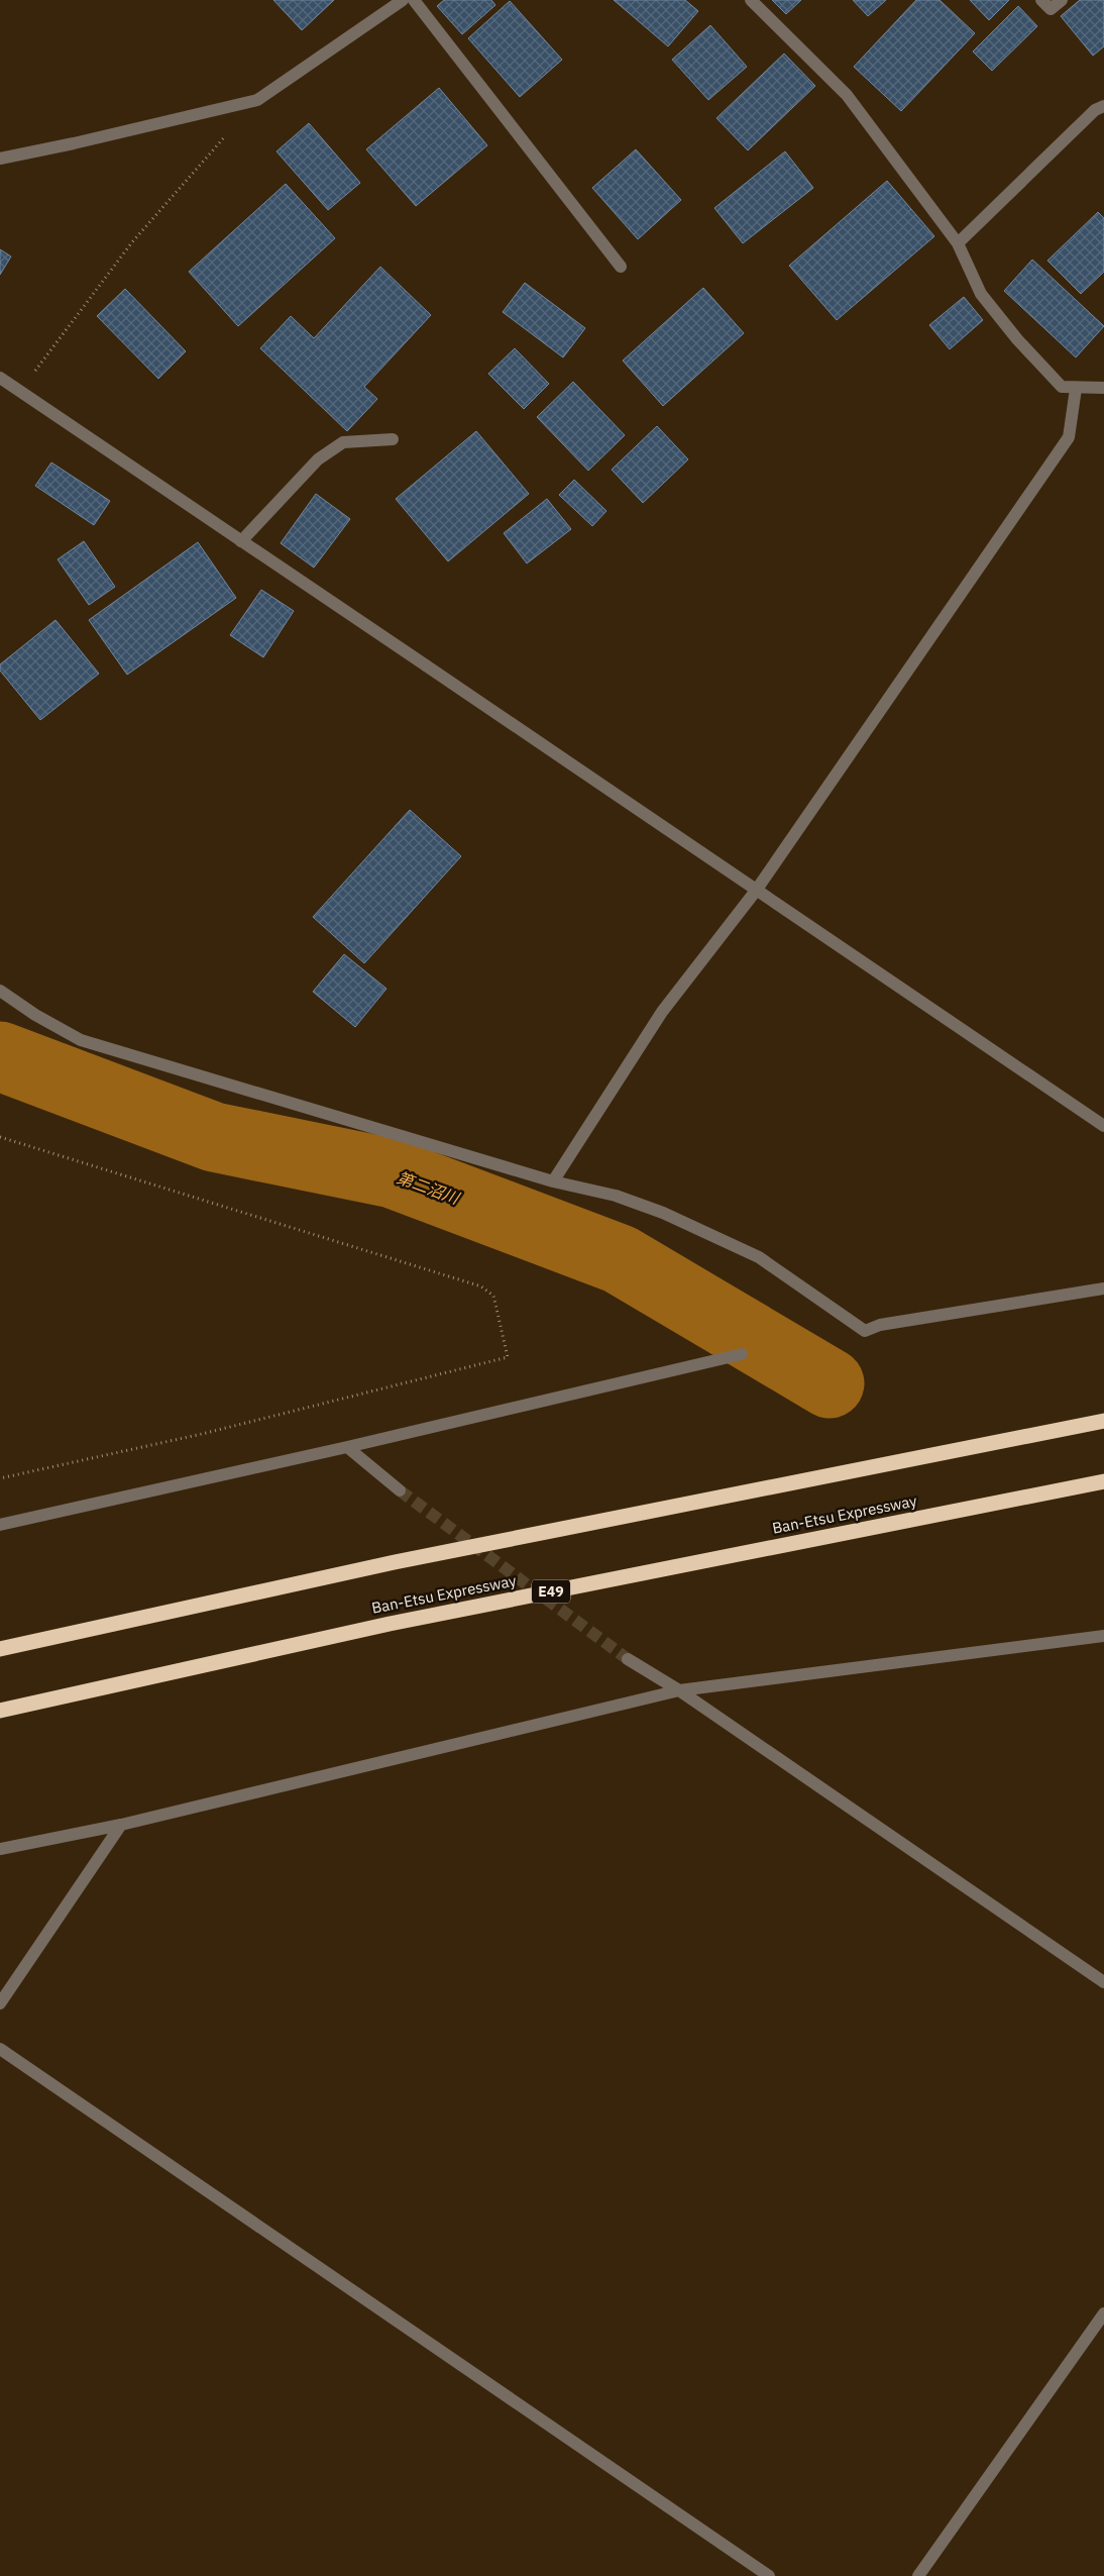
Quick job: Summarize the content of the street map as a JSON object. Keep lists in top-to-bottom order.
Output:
{
  "streets": {
    "highway": ["Ban-Etsu Expressway", "E49"]
  },
  "water": ["第二沼川"]
}
